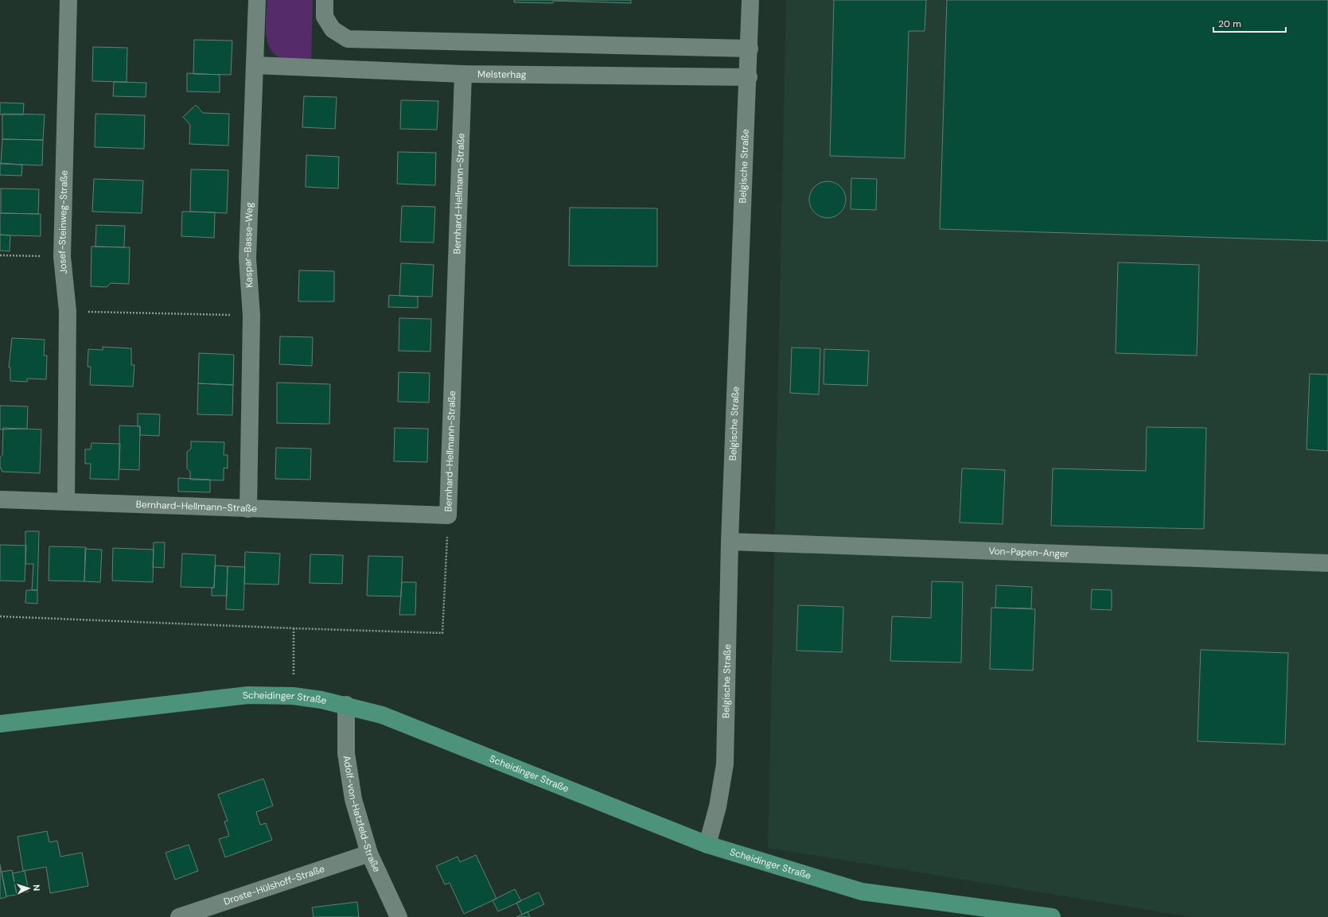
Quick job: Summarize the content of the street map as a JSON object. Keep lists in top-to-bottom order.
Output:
{
  "streets": {
    "main road": ["Scheidinger Straße"],
    "street": [
      "Melsterhag",
      "Belgische Straße",
      "Bernhard-Hellmann-Straße",
      "Josef-Steinweg-Straße",
      "Kaspar-Basse-Weg",
      "Von-Papen-Anger",
      "Adolf-von-Hatzfeld-Straße",
      "Droste-Hülshoff-Straße"
    ]
  },
  "crossings": [
    ["Melsterhag", "Belgische Straße"],
    ["Melsterhag", "Bernhard-Hellmann-Straße"],
    ["Melsterhag", "Kaspar-Basse-Weg"],
    ["Belgische Straße", "Von-Papen-Anger"],
    ["Belgische Straße", "Scheidinger Straße"],
    ["Bernhard-Hellmann-Straße", "Josef-Steinweg-Straße"],
    ["Bernhard-Hellmann-Straße", "Kaspar-Basse-Weg"],
    ["Scheidinger Straße", "Adolf-von-Hatzfeld-Straße"],
    ["Adolf-von-Hatzfeld-Straße", "Droste-Hülshoff-Straße"]
  ],
  "scale_bar": "20 m",
  "north": "right"
}
